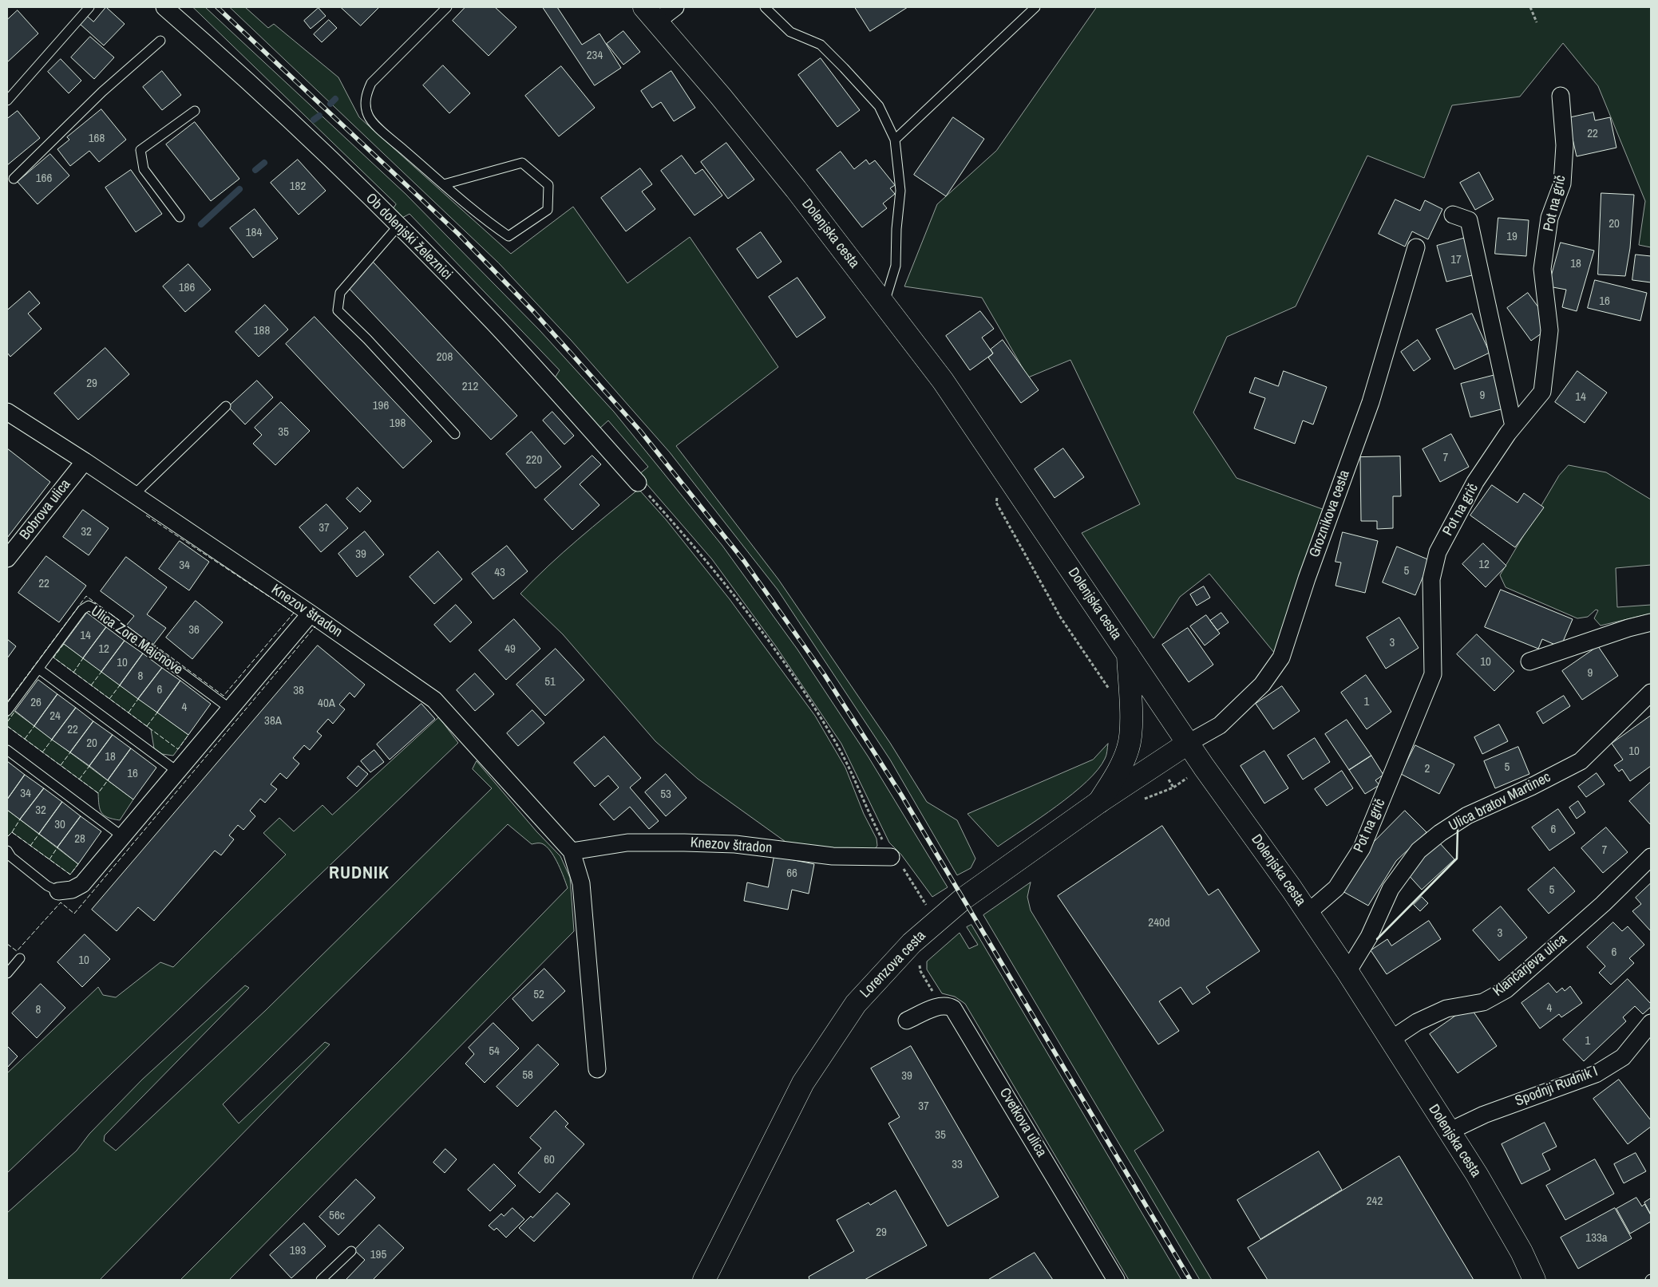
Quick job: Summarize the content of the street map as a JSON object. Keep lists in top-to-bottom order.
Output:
{
  "streets": {
    "main road": ["Dolenjska cesta", "Lorenzova cesta"],
    "street": [
      "Pot na grič",
      "Ob dolenjski železnici",
      "Bobrova ulica",
      "Groznikova cesta",
      "Knezov štradon",
      "Ulica bratov Martinec",
      "Klančarjeva ulica",
      "Spodnji Rudnik I",
      "Cvetkova ulica"
    ],
    "lane": ["Ulica Zore Majcnove"]
  },
  "crossings": [
    ["Pot na grič", "Dolenjska cesta"],
    ["Dolenjska cesta", "Groznikova cesta"],
    ["Dolenjska cesta", "Ulica bratov Martinec"],
    ["Dolenjska cesta", "Lorenzova cesta"],
    ["Dolenjska cesta", "Klančarjeva ulica"],
    ["Dolenjska cesta", "Spodnji Rudnik I"],
    ["Bobrova ulica", "Knezov štradon"],
    ["Groznikova cesta", "Lorenzova cesta"]
  ],
  "districts": ["RUDNIK"],
  "house_numbers": [
    "234",
    "22",
    "168",
    "166",
    "182",
    "20",
    "184",
    "19",
    "17",
    "18",
    "186",
    "16",
    "188",
    "208",
    "29",
    "212",
    "9",
    "14",
    "196",
    "198",
    "35",
    "7",
    "220",
    "37",
    "32",
    "39",
    "12",
    "34",
    "5",
    "43",
    "22",
    "36",
    "14",
    "3",
    "12",
    "49",
    "10",
    "10",
    "9",
    "8",
    "51",
    "6",
    "38",
    "1",
    "26",
    "40A",
    "4",
    "24",
    "38A",
    "22",
    "20",
    "10",
    "18",
    "5",
    "2",
    "16",
    "34",
    "53",
    "32",
    "30",
    "6",
    "28",
    "7",
    "66",
    "5",
    "240d",
    "3",
    "6",
    "10",
    "52",
    "4",
    "8",
    "1",
    "54",
    "58",
    "39",
    "37",
    "35",
    "60",
    "33",
    "242",
    "56c",
    "29",
    "133a",
    "193",
    "195"
  ]
}
